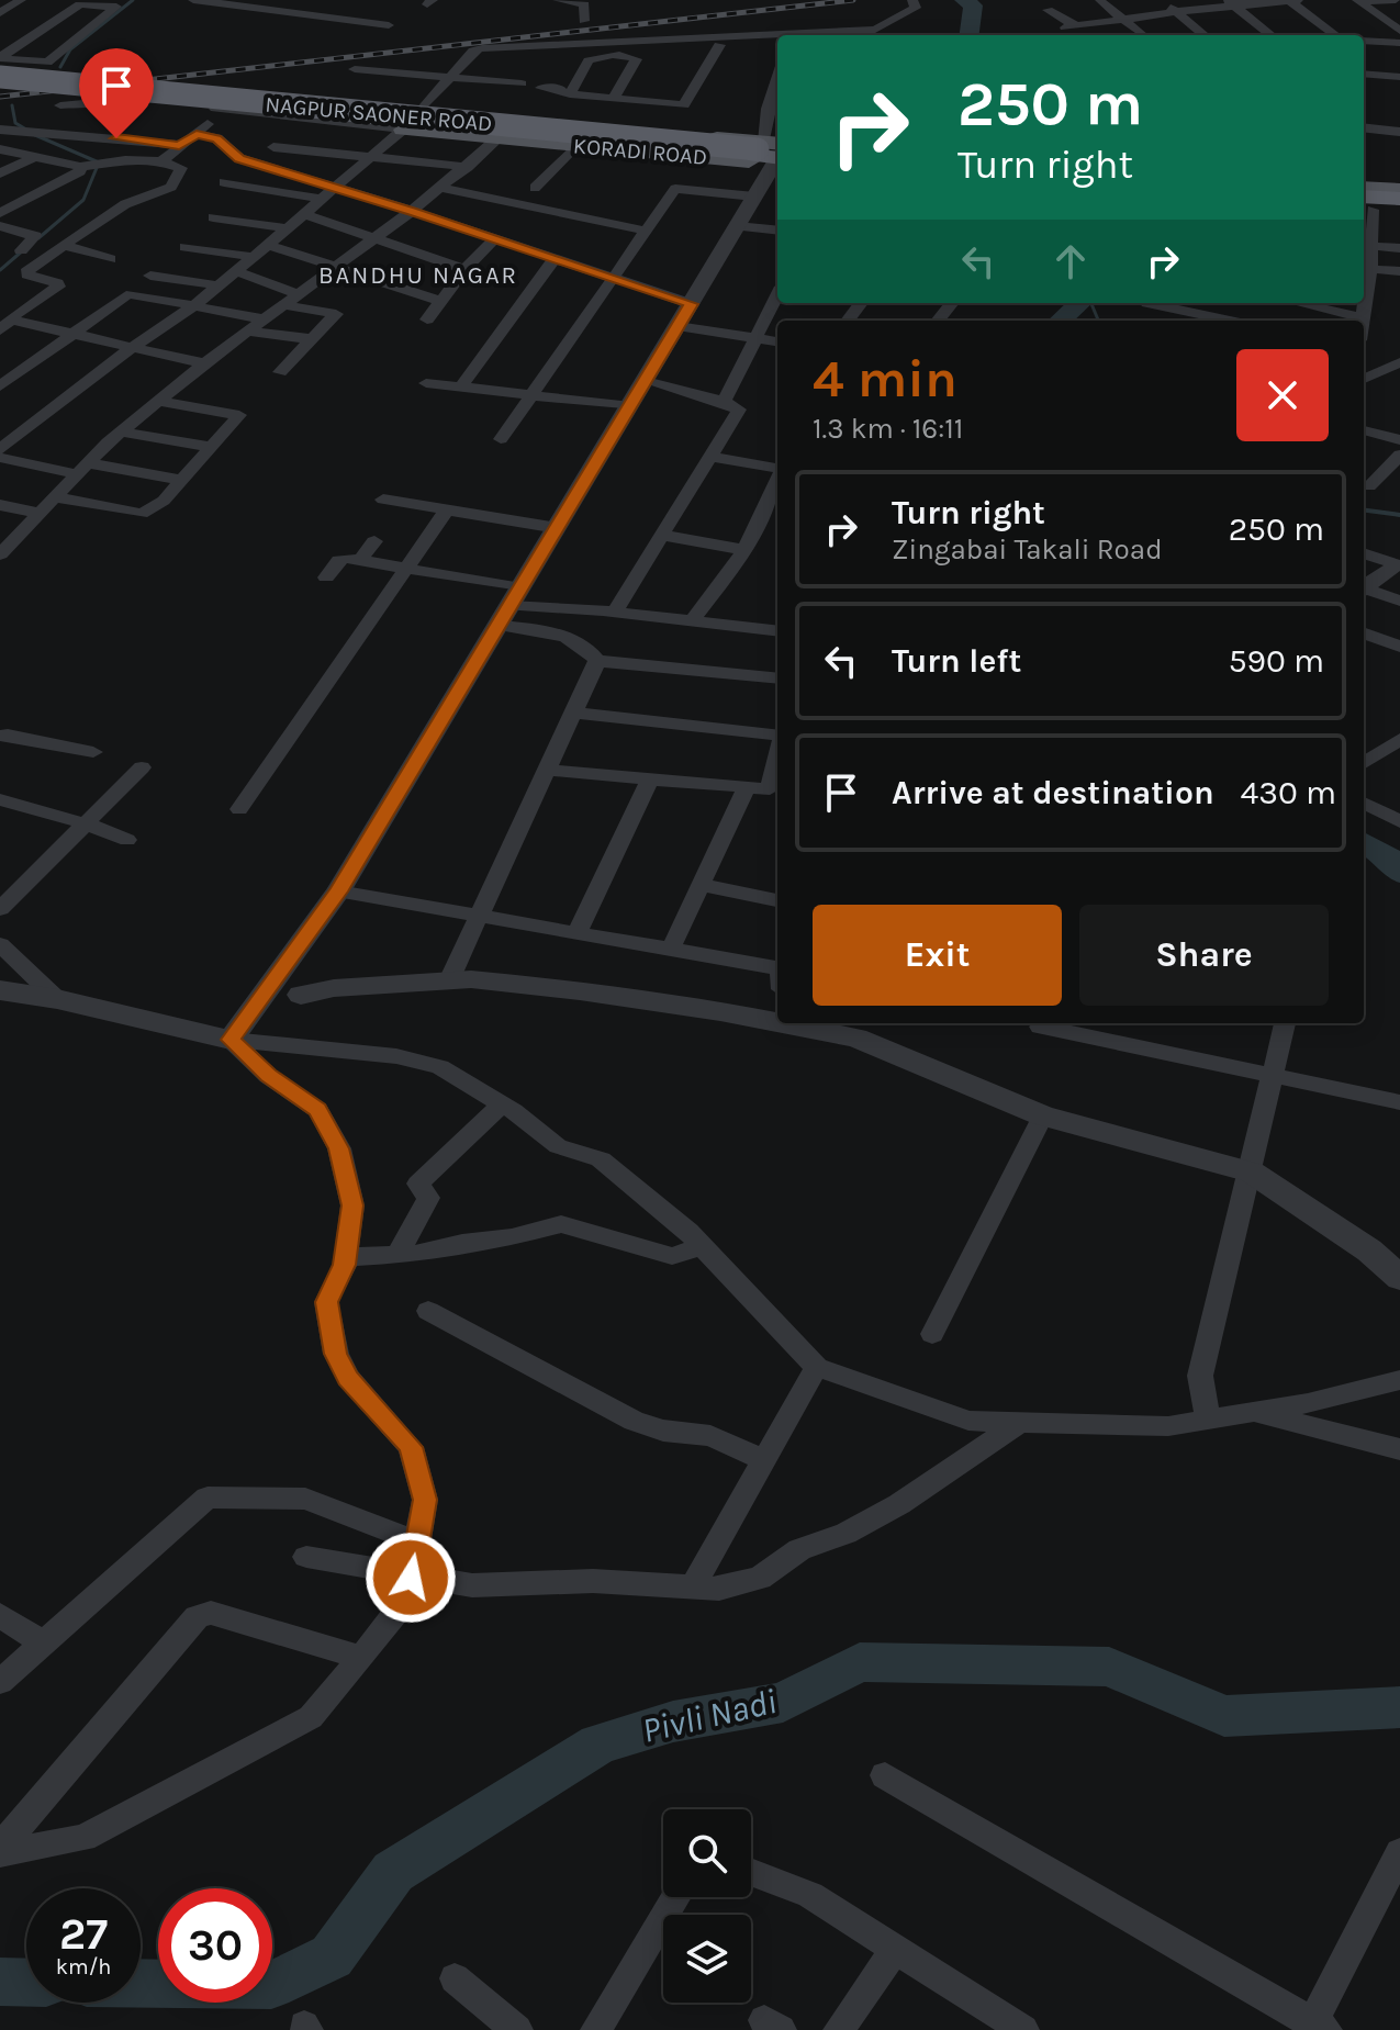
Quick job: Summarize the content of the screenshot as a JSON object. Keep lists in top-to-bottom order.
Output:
{
  "streets": {
    "highway": ["NAGPUR SAONER ROAD"],
    "main road": ["KORADI ROAD"]
  },
  "crossings": [
    ["NAGPUR SAONER ROAD", "KORADI ROAD"]
  ],
  "districts": ["BANDHU NAGAR"],
  "water": ["Pivli Nadi"],
  "page": {
    "turn": ["250 m", "Turn right"],
    "heading": ["4 min", "1.3 km · 16:11"],
    "list": [
      {
        "name": "Turn right",
        "note": "Zingabai Takali Road",
        "value": "250 m"
      },
      {
        "name": "Turn left",
        "value": "590 m"
      },
      {
        "name": "Arrive at destination",
        "value": "430 m"
      }
    ],
    "buttons": ["Exit", "Share"],
    "speed": "27 km/h",
    "limit": "30"
  }
}
